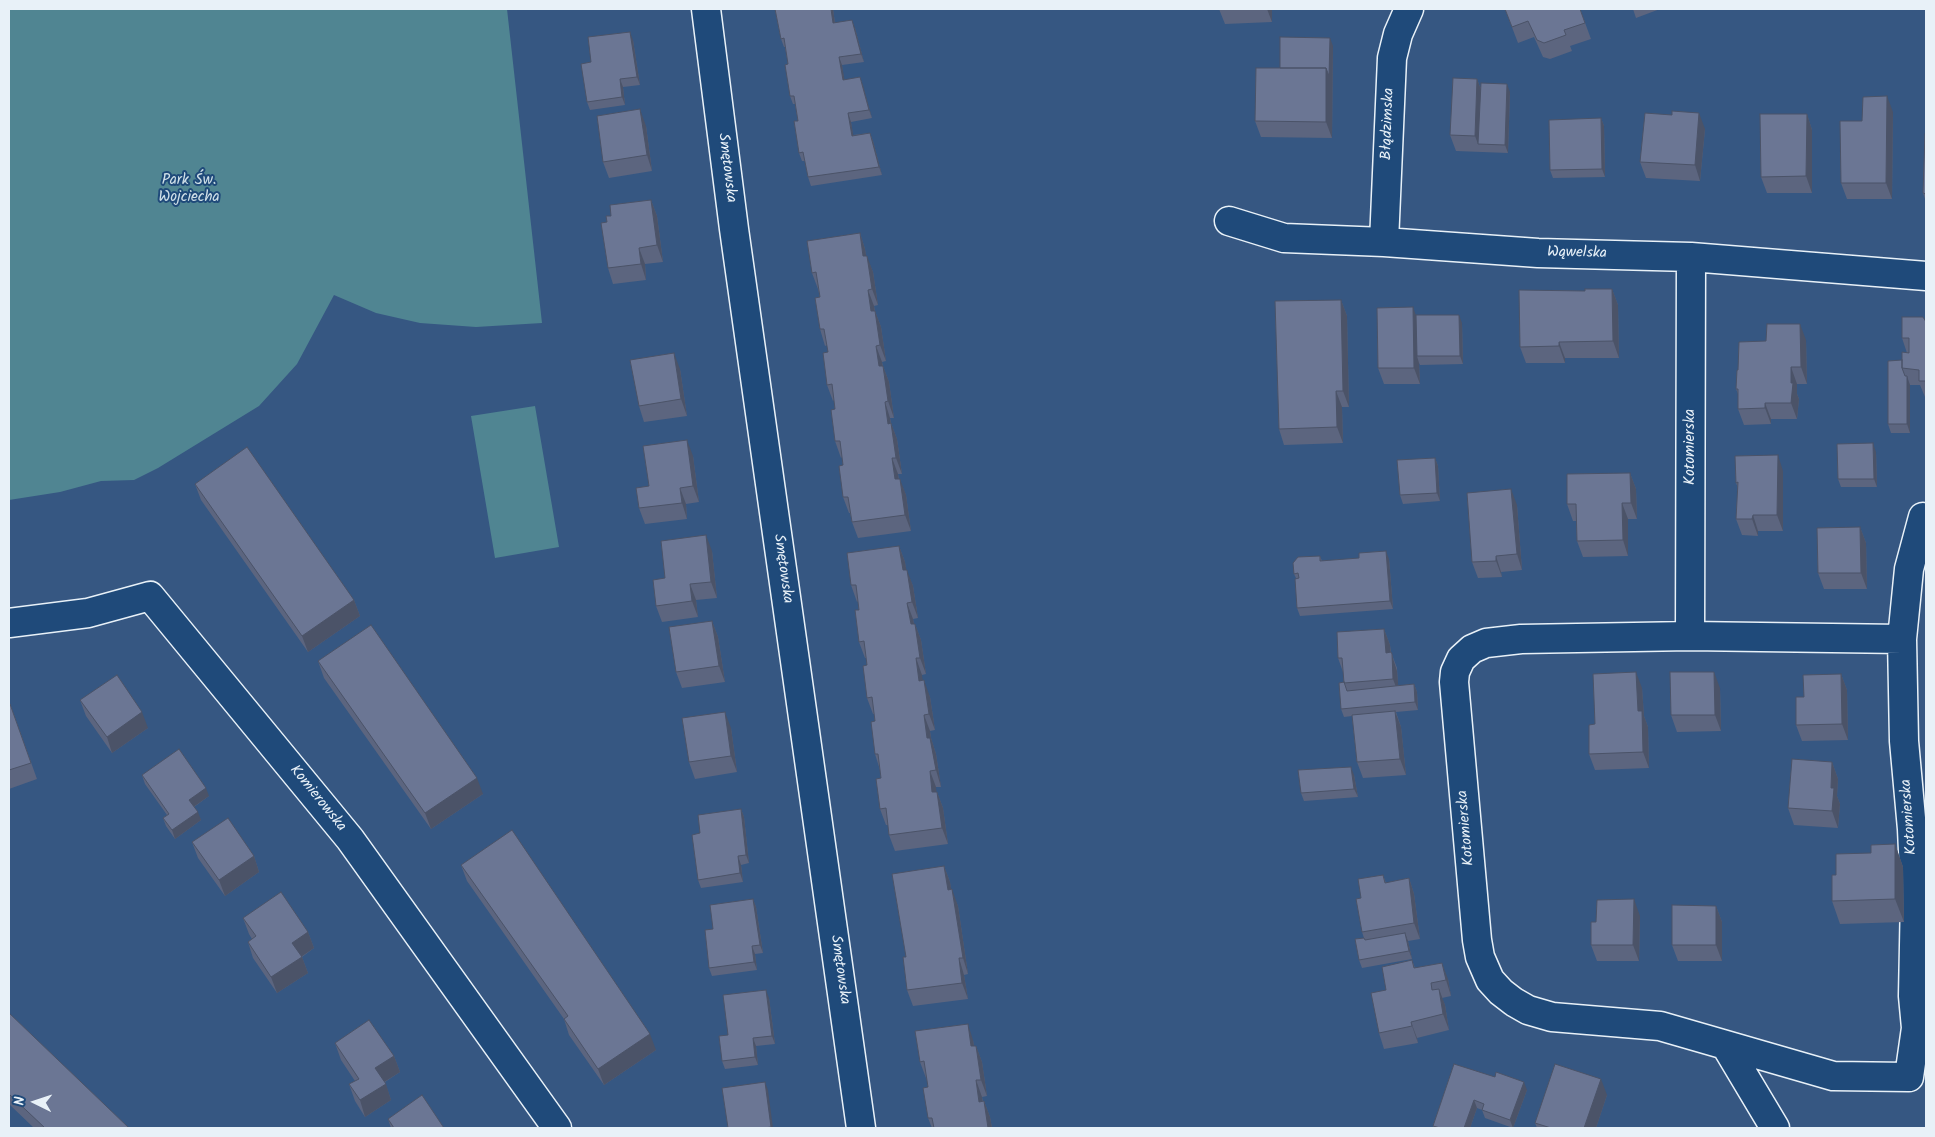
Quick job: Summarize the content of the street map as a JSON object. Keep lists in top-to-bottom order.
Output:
{
  "streets": {
    "street": [
      "Błądzimska",
      "Smętowska",
      "Wąwelska",
      "Kotomierska",
      "Komierowska"
    ]
  },
  "crossings": [
    ["Błądzimska", "Wąwelska"],
    ["Wąwelska", "Kotomierska"]
  ],
  "parks": ["Park Św. Wojciecha"],
  "north": "left"
}
